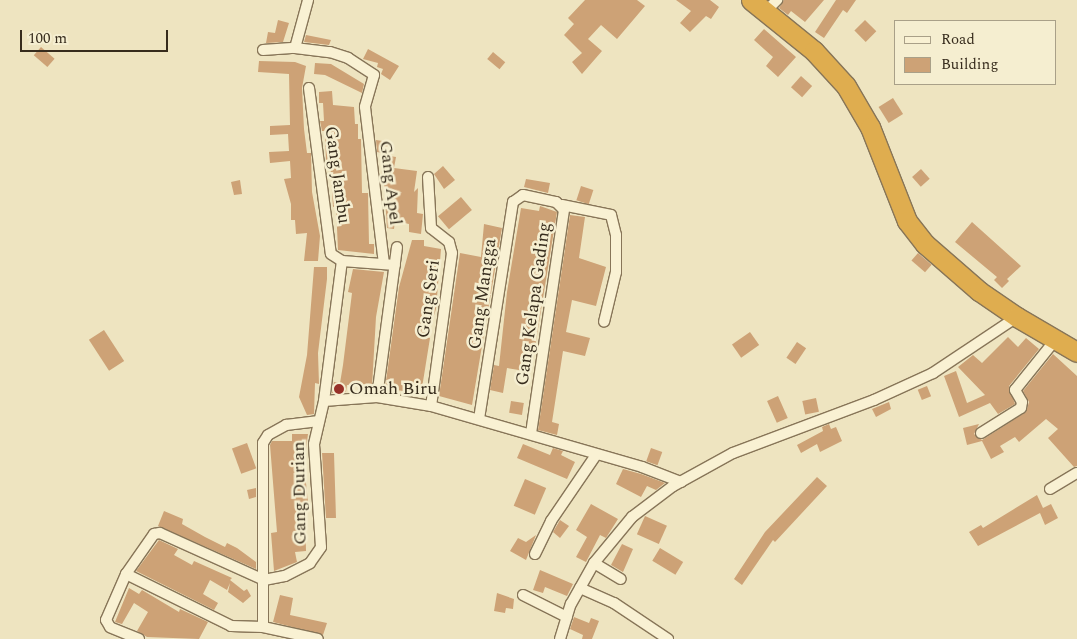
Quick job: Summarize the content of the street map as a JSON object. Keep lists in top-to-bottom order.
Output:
{
  "streets": {
    "street": [
      "Gang Jambu",
      "Gang Apel",
      "Gang Mangga",
      "Gang Seri",
      "Gang Kelapa Gading",
      "Gang Durian"
    ]
  },
  "crossings": [
    ["Gang Jambu", "Gang Durian"],
    ["Gang Mangga", "Gang Kelapa Gading"]
  ],
  "places": ["Omah Biru"],
  "legend": ["Road", "Building"],
  "scale_bar": "100 m"
}
